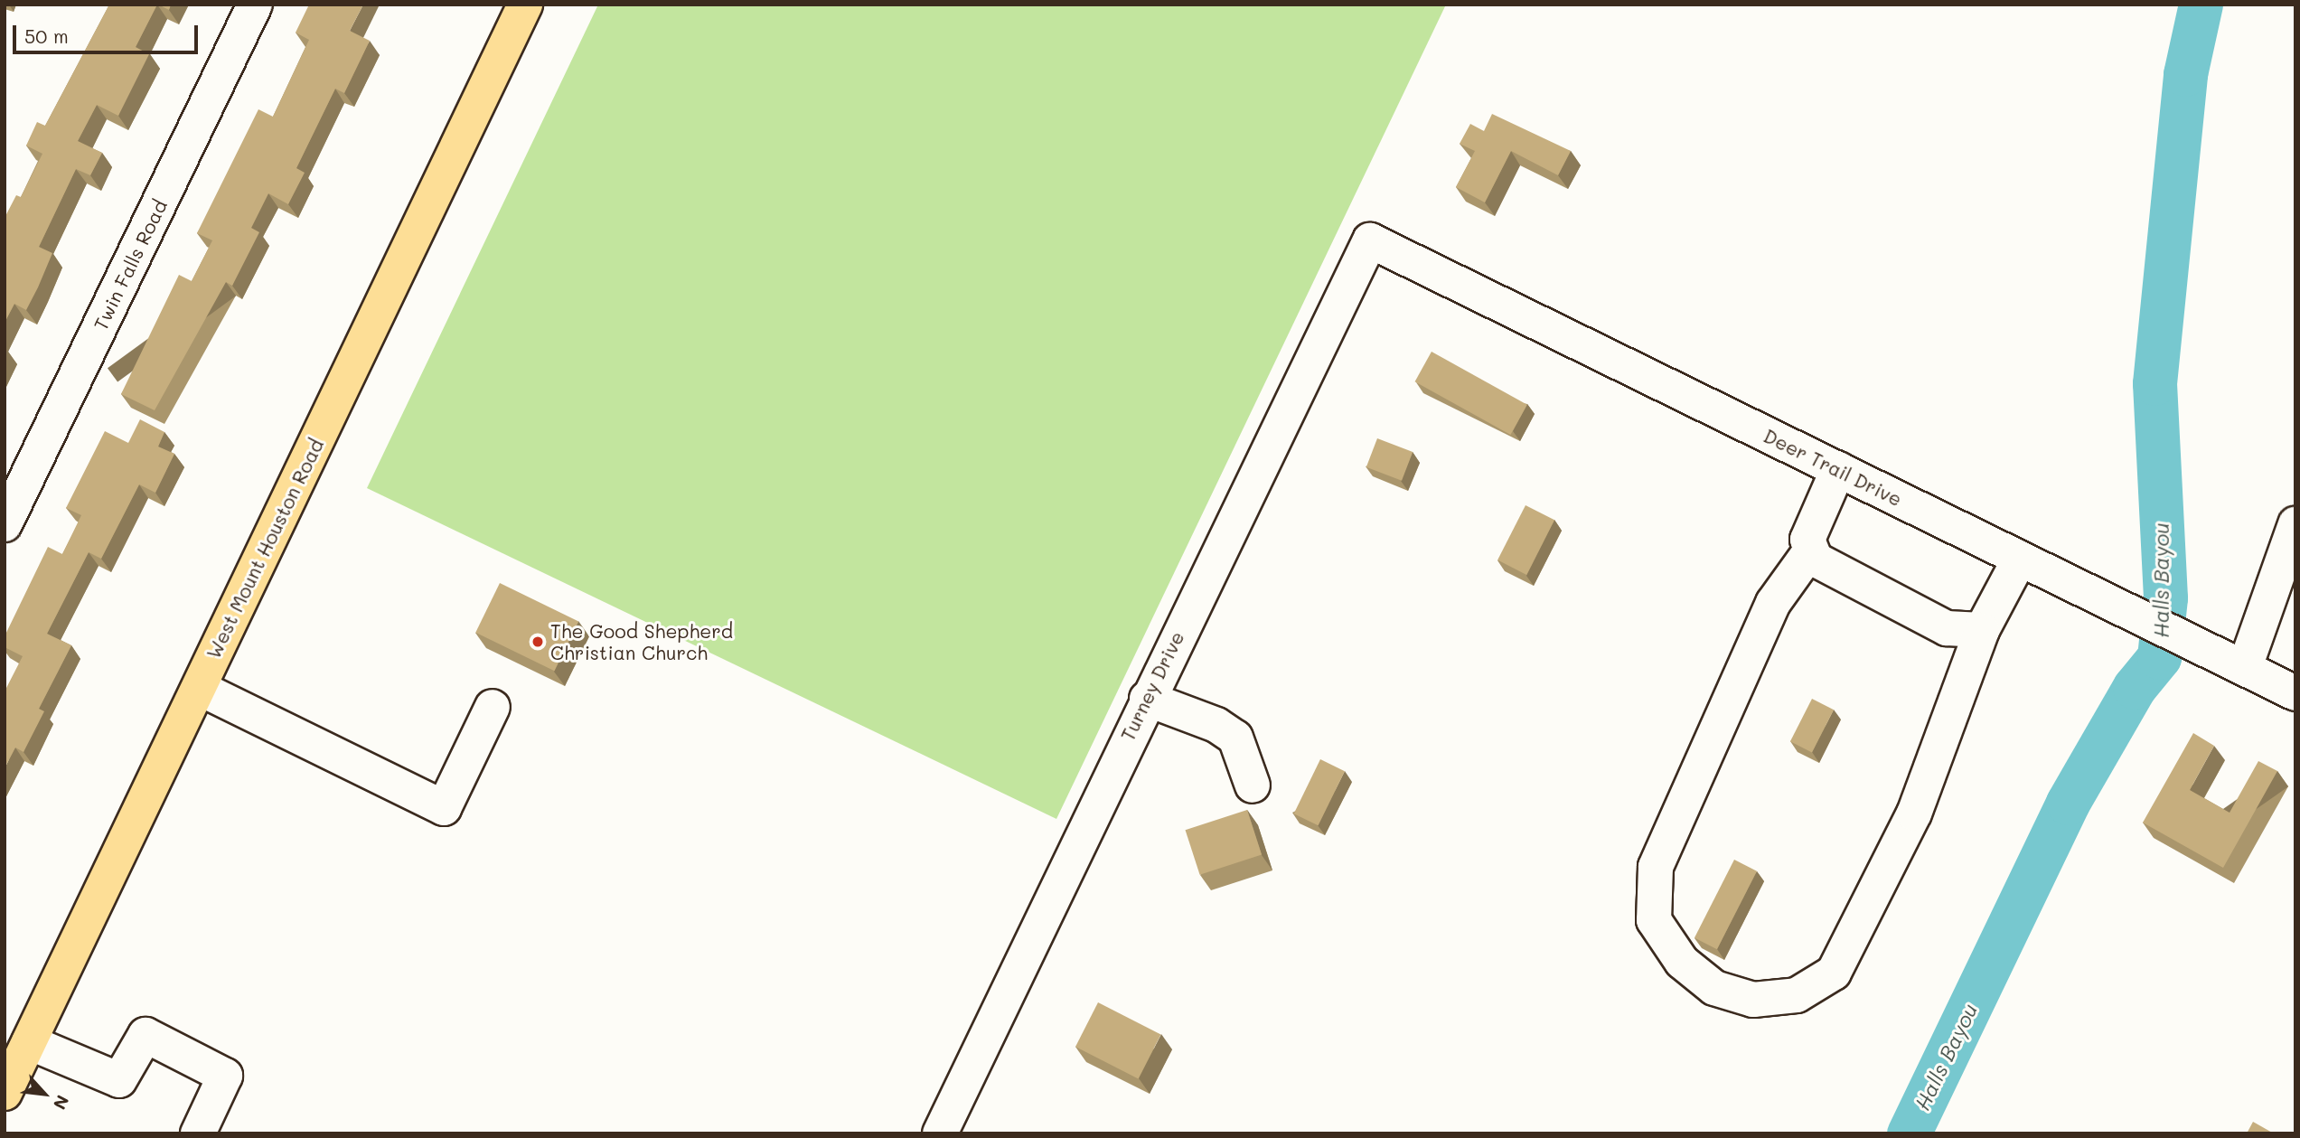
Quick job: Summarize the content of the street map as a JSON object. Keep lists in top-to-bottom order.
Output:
{
  "streets": {
    "main road": ["West Mount Houston Road"],
    "street": ["Twin Falls Road", "Deer Trail Drive", "Turney Drive"]
  },
  "crossings": [
    ["Deer Trail Drive", "Turney Drive"]
  ],
  "water": ["Halls Bayou"],
  "places": ["The Good Shepherd Christian Church"],
  "scale_bar": "50 m",
  "north": "bottom right"
}
